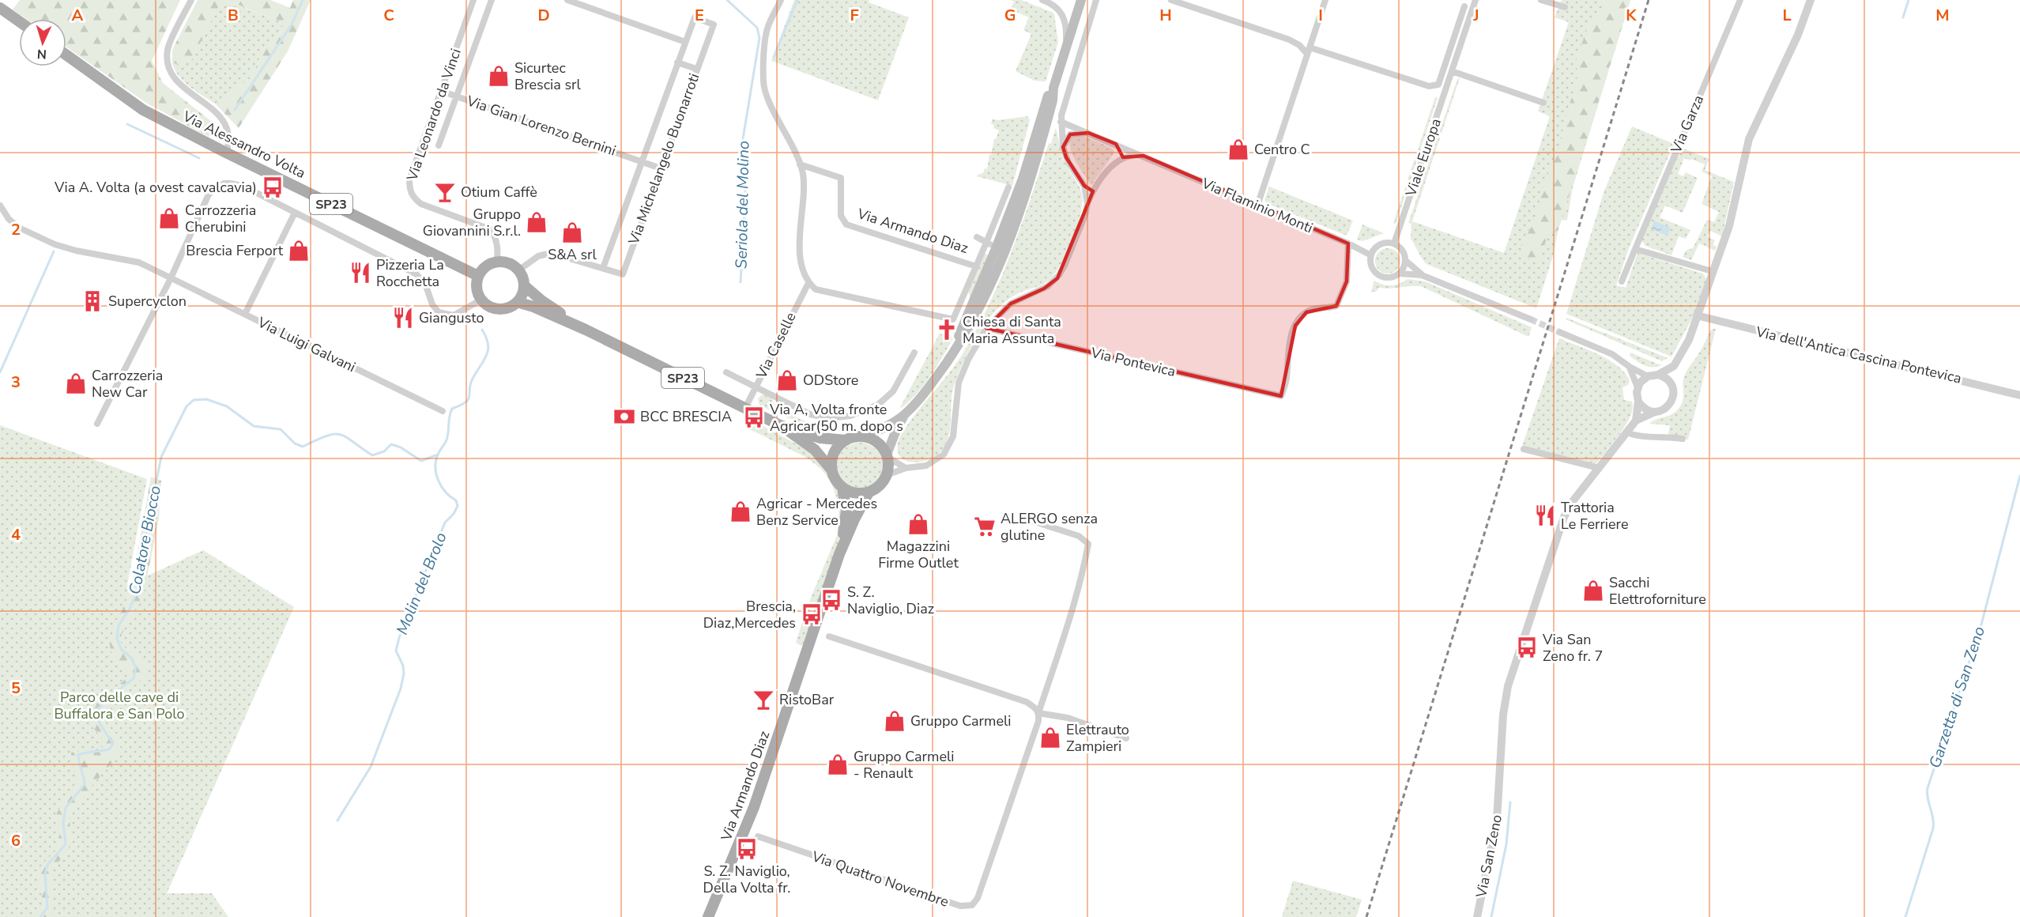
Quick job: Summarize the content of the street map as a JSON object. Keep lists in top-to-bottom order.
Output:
{
  "streets": {
    "main road": ["Via Alessandro Volta", "SP23", "Via Armando Diaz"],
    "street": [
      "Via Leonardo da Vinci",
      "Via Garza",
      "Via Gian Lorenzo Bernini",
      "Viale Europa",
      "Via Michelangelo Buonarroti",
      "Via Flaminio Monti",
      "Via Luigi Galvani",
      "Via Caselle",
      "Via dell'Antica Cascina Pontevica",
      "Via Pontevica",
      "Via San Zeno",
      "Via Quattro Novembre"
    ]
  },
  "crossings": [
    ["Via Leonardo da Vinci", "Via Gian Lorenzo Bernini"],
    ["Via Leonardo da Vinci", "Via Alessandro Volta"],
    ["Via Leonardo da Vinci", "Via Michelangelo Buonarroti"],
    ["Via Leonardo da Vinci", "SP23"],
    ["Via Gian Lorenzo Bernini", "Via Michelangelo Buonarroti"],
    ["Via Alessandro Volta", "Via Michelangelo Buonarroti"],
    ["Via Alessandro Volta", "SP23"],
    ["Viale Europa", "Via Flaminio Monti"],
    ["Via Michelangelo Buonarroti", "SP23"],
    ["SP23", "Via Armando Diaz"],
    ["SP23", "Via Caselle"],
    ["Via Flaminio Monti", "Via Pontevica"],
    ["Via Armando Diaz", "Via Caselle"]
  ],
  "water": [
    "Seriola del Molino",
    "Colatore Biocco",
    "Molin del Brolo",
    "Garzetta di San Zeno"
  ],
  "parks": ["Parco delle cave di Buffalora e San Polo"],
  "places": {
    "shop": [
      "Sicurtec Brescia srl",
      "Centro C",
      "Carrozzeria Cherubini",
      "Gruppo Giovannini S.r.l.",
      "S&A srl",
      "Brescia Ferport",
      "ODStore",
      "Carrozzeria New Car",
      "Agricar - Mercedes Benz Service",
      "Magazzini Firme Outlet",
      "Sacchi Elettroforniture",
      "Gruppo Carmeli",
      "Elettrauto Zampieri",
      "Gruppo Carmeli - Renault"
    ],
    "bus stop": [
      "Via A. Volta (a ovest cavalcavia)",
      "Via A, Volta fronte Agricar(50 m. dopo s",
      "S. Z. Naviglio, Diaz",
      "Brescia, Diaz,Mercedes",
      "Via San Zeno fr. 7",
      "S. Z. Naviglio, Della Volta fr."
    ],
    "bar": ["Otium Caffè", "RistoBar"],
    "restaurant": ["Pizzeria La Rocchetta", "Giangusto", "Trattoria Le Ferriere"],
    "building": ["Supercyclon"],
    "church": ["Chiesa di Santa Maria Assunta"],
    "bank": ["BCC BRESCIA"],
    "supermarket": ["ALERGO senza glutine"]
  },
  "north": "bottom",
  "grid": {
    "columns": [
      "A",
      "B",
      "C",
      "D",
      "E",
      "F",
      "G",
      "H",
      "I",
      "J",
      "K",
      "L",
      "M"
    ],
    "rows": [
      "2",
      "3",
      "4",
      "5",
      "6"
    ]
  }
}
